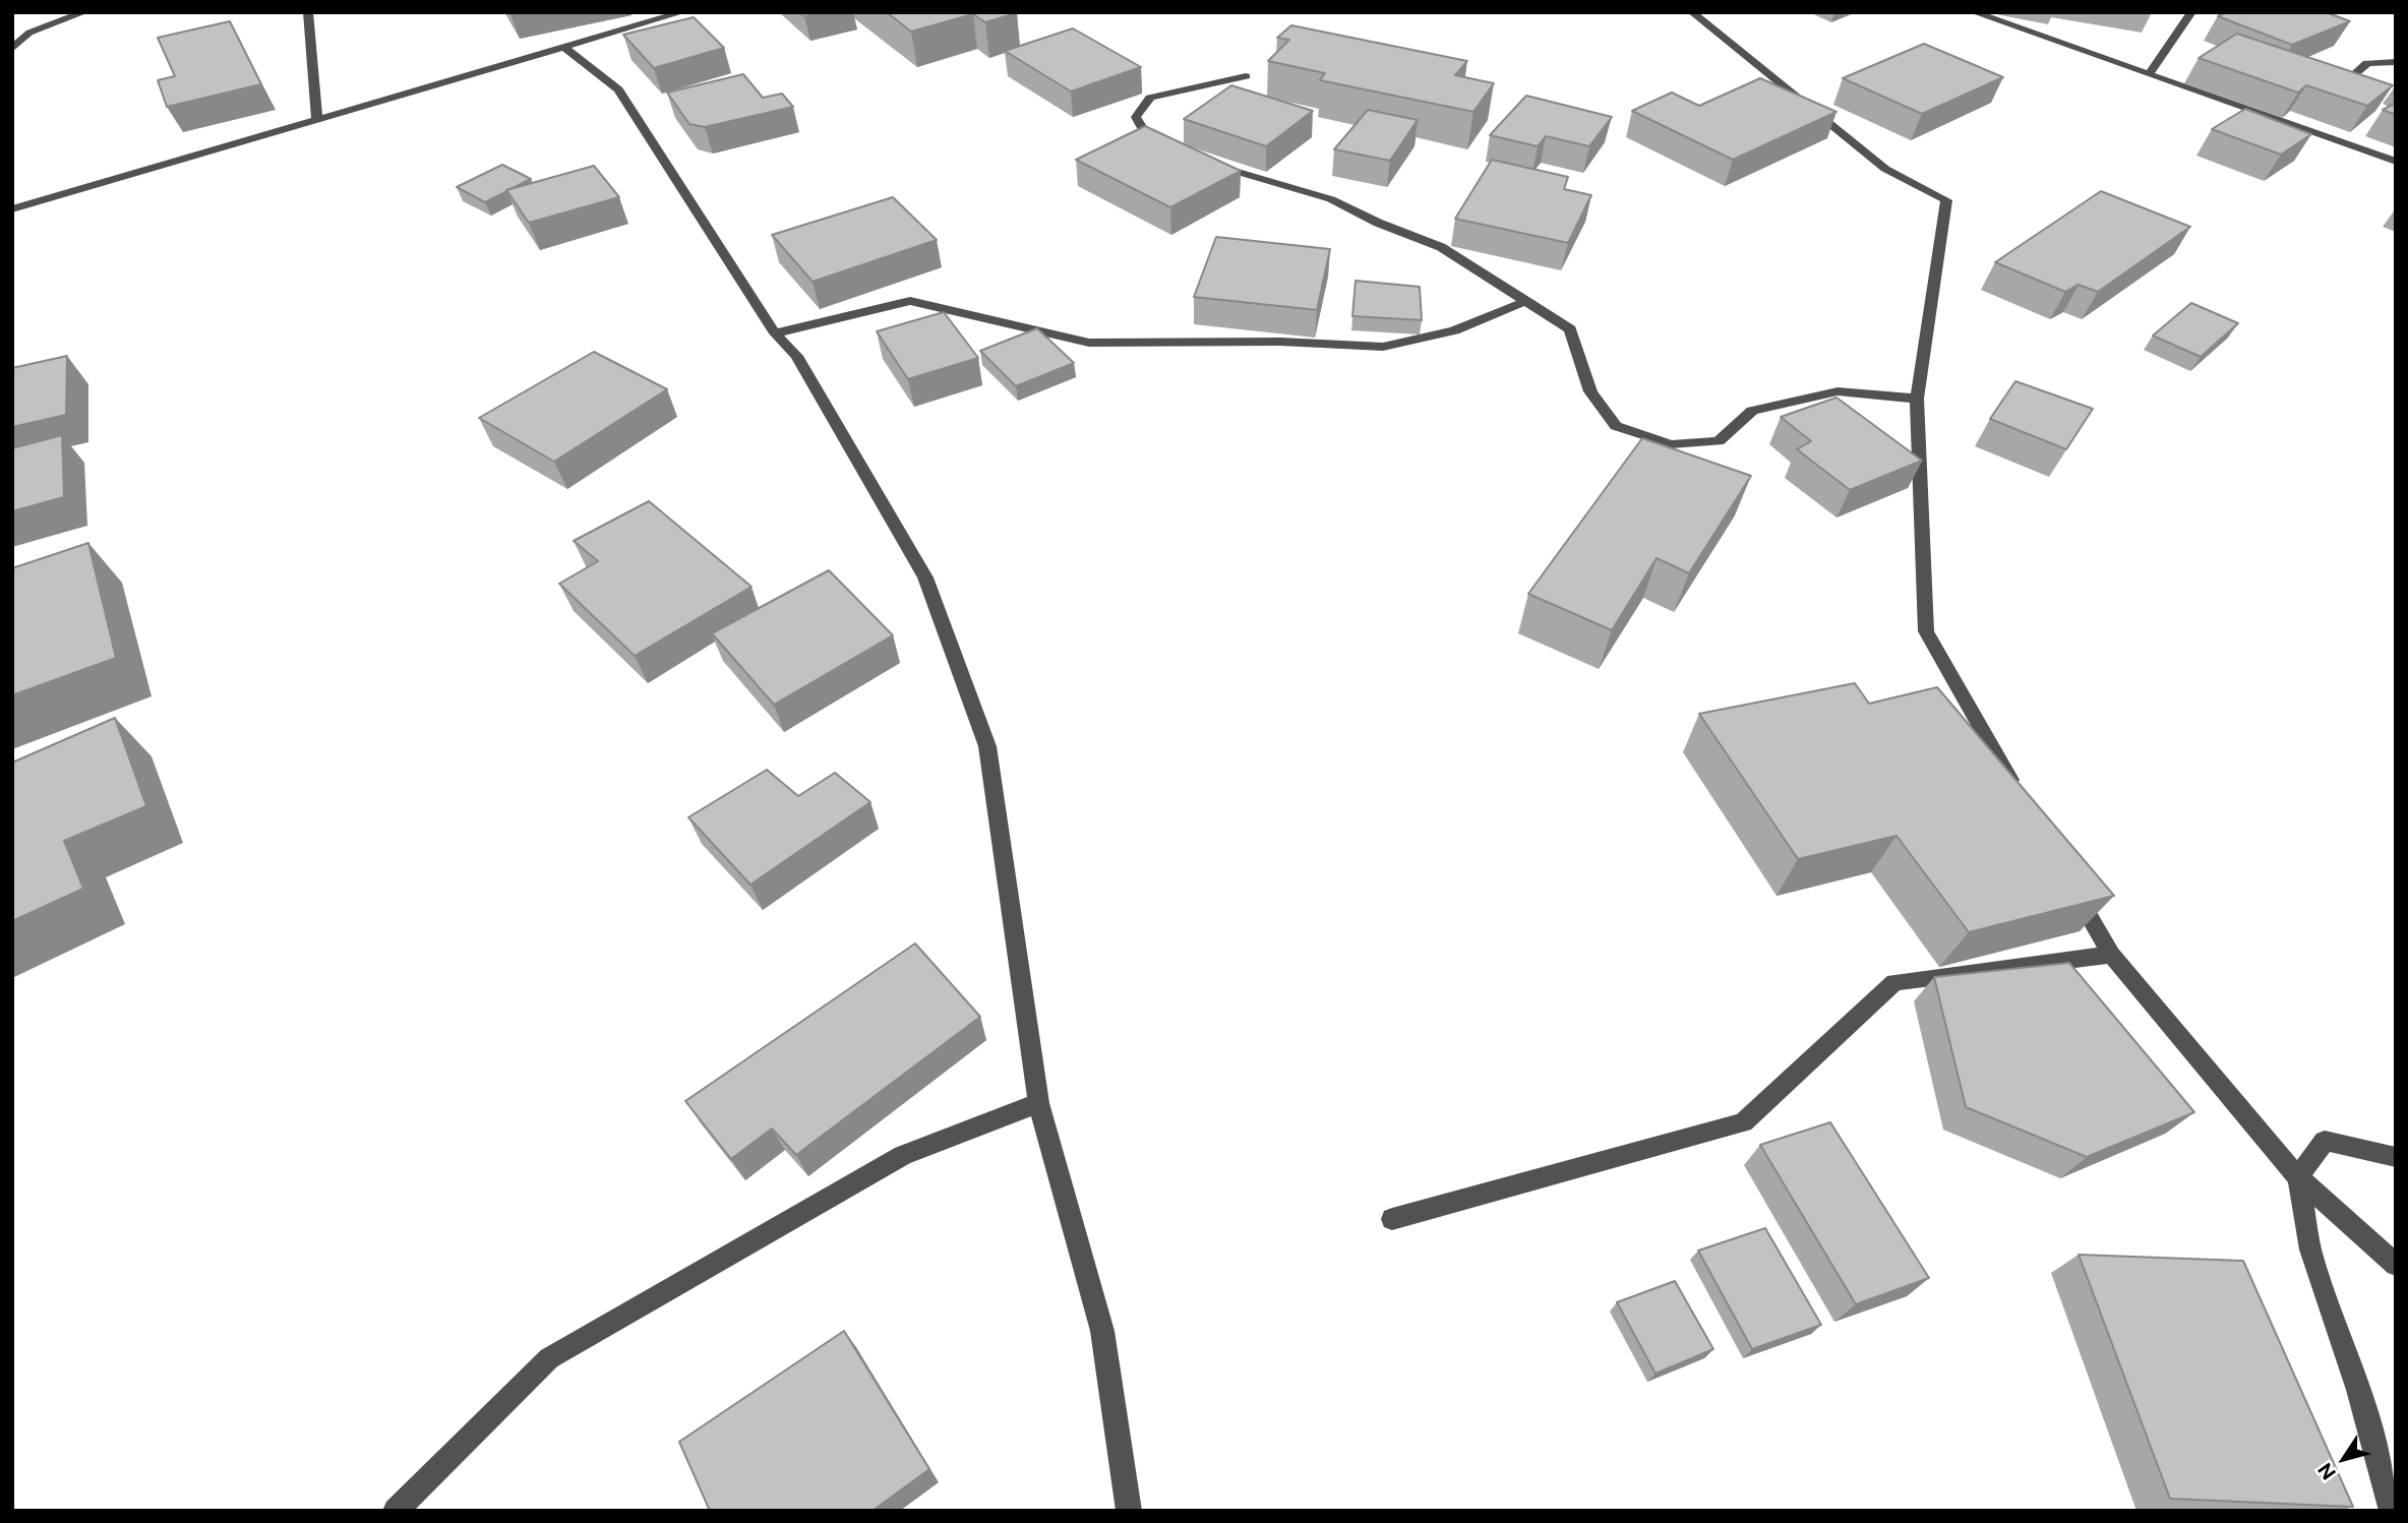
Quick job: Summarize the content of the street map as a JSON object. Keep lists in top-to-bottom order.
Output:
{
  "north": "bottom left"
}
